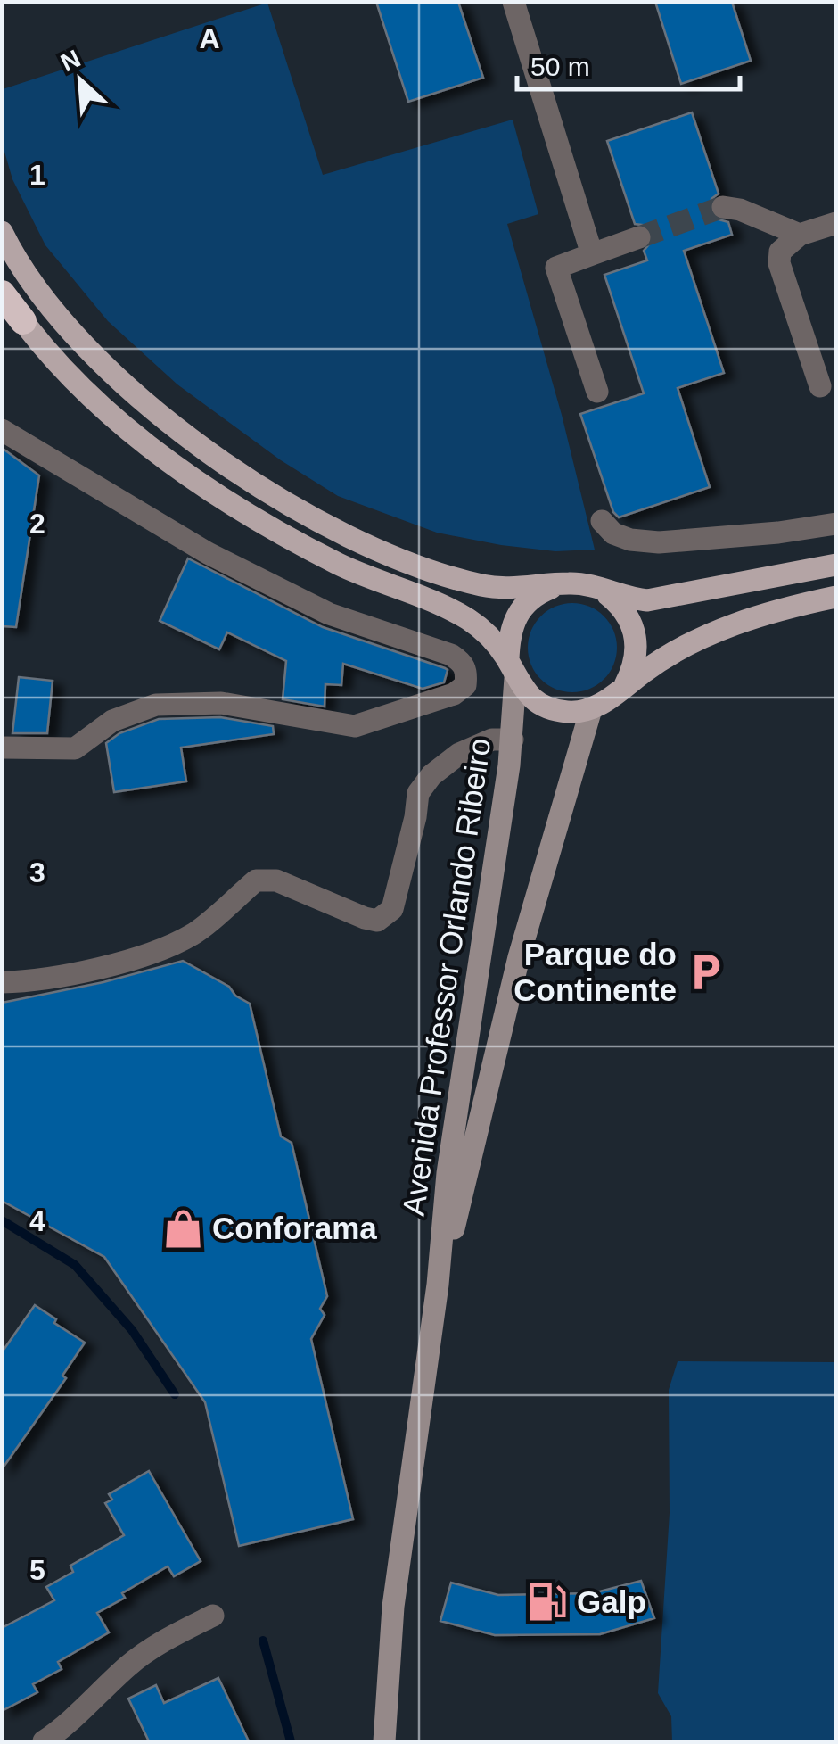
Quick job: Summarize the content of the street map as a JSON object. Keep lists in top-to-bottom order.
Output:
{
  "streets": {
    "main road": ["Avenida Professor Orlando Ribeiro"]
  },
  "places": {
    "parking": ["Parque do Continente"],
    "shop": ["Conforama"],
    "fuel station": ["Galp"]
  },
  "scale_bar": "50 m",
  "north": "top left",
  "grid": {
    "columns": ["A"],
    "rows": [
      "1",
      "2",
      "3",
      "4",
      "5"
    ]
  }
}
